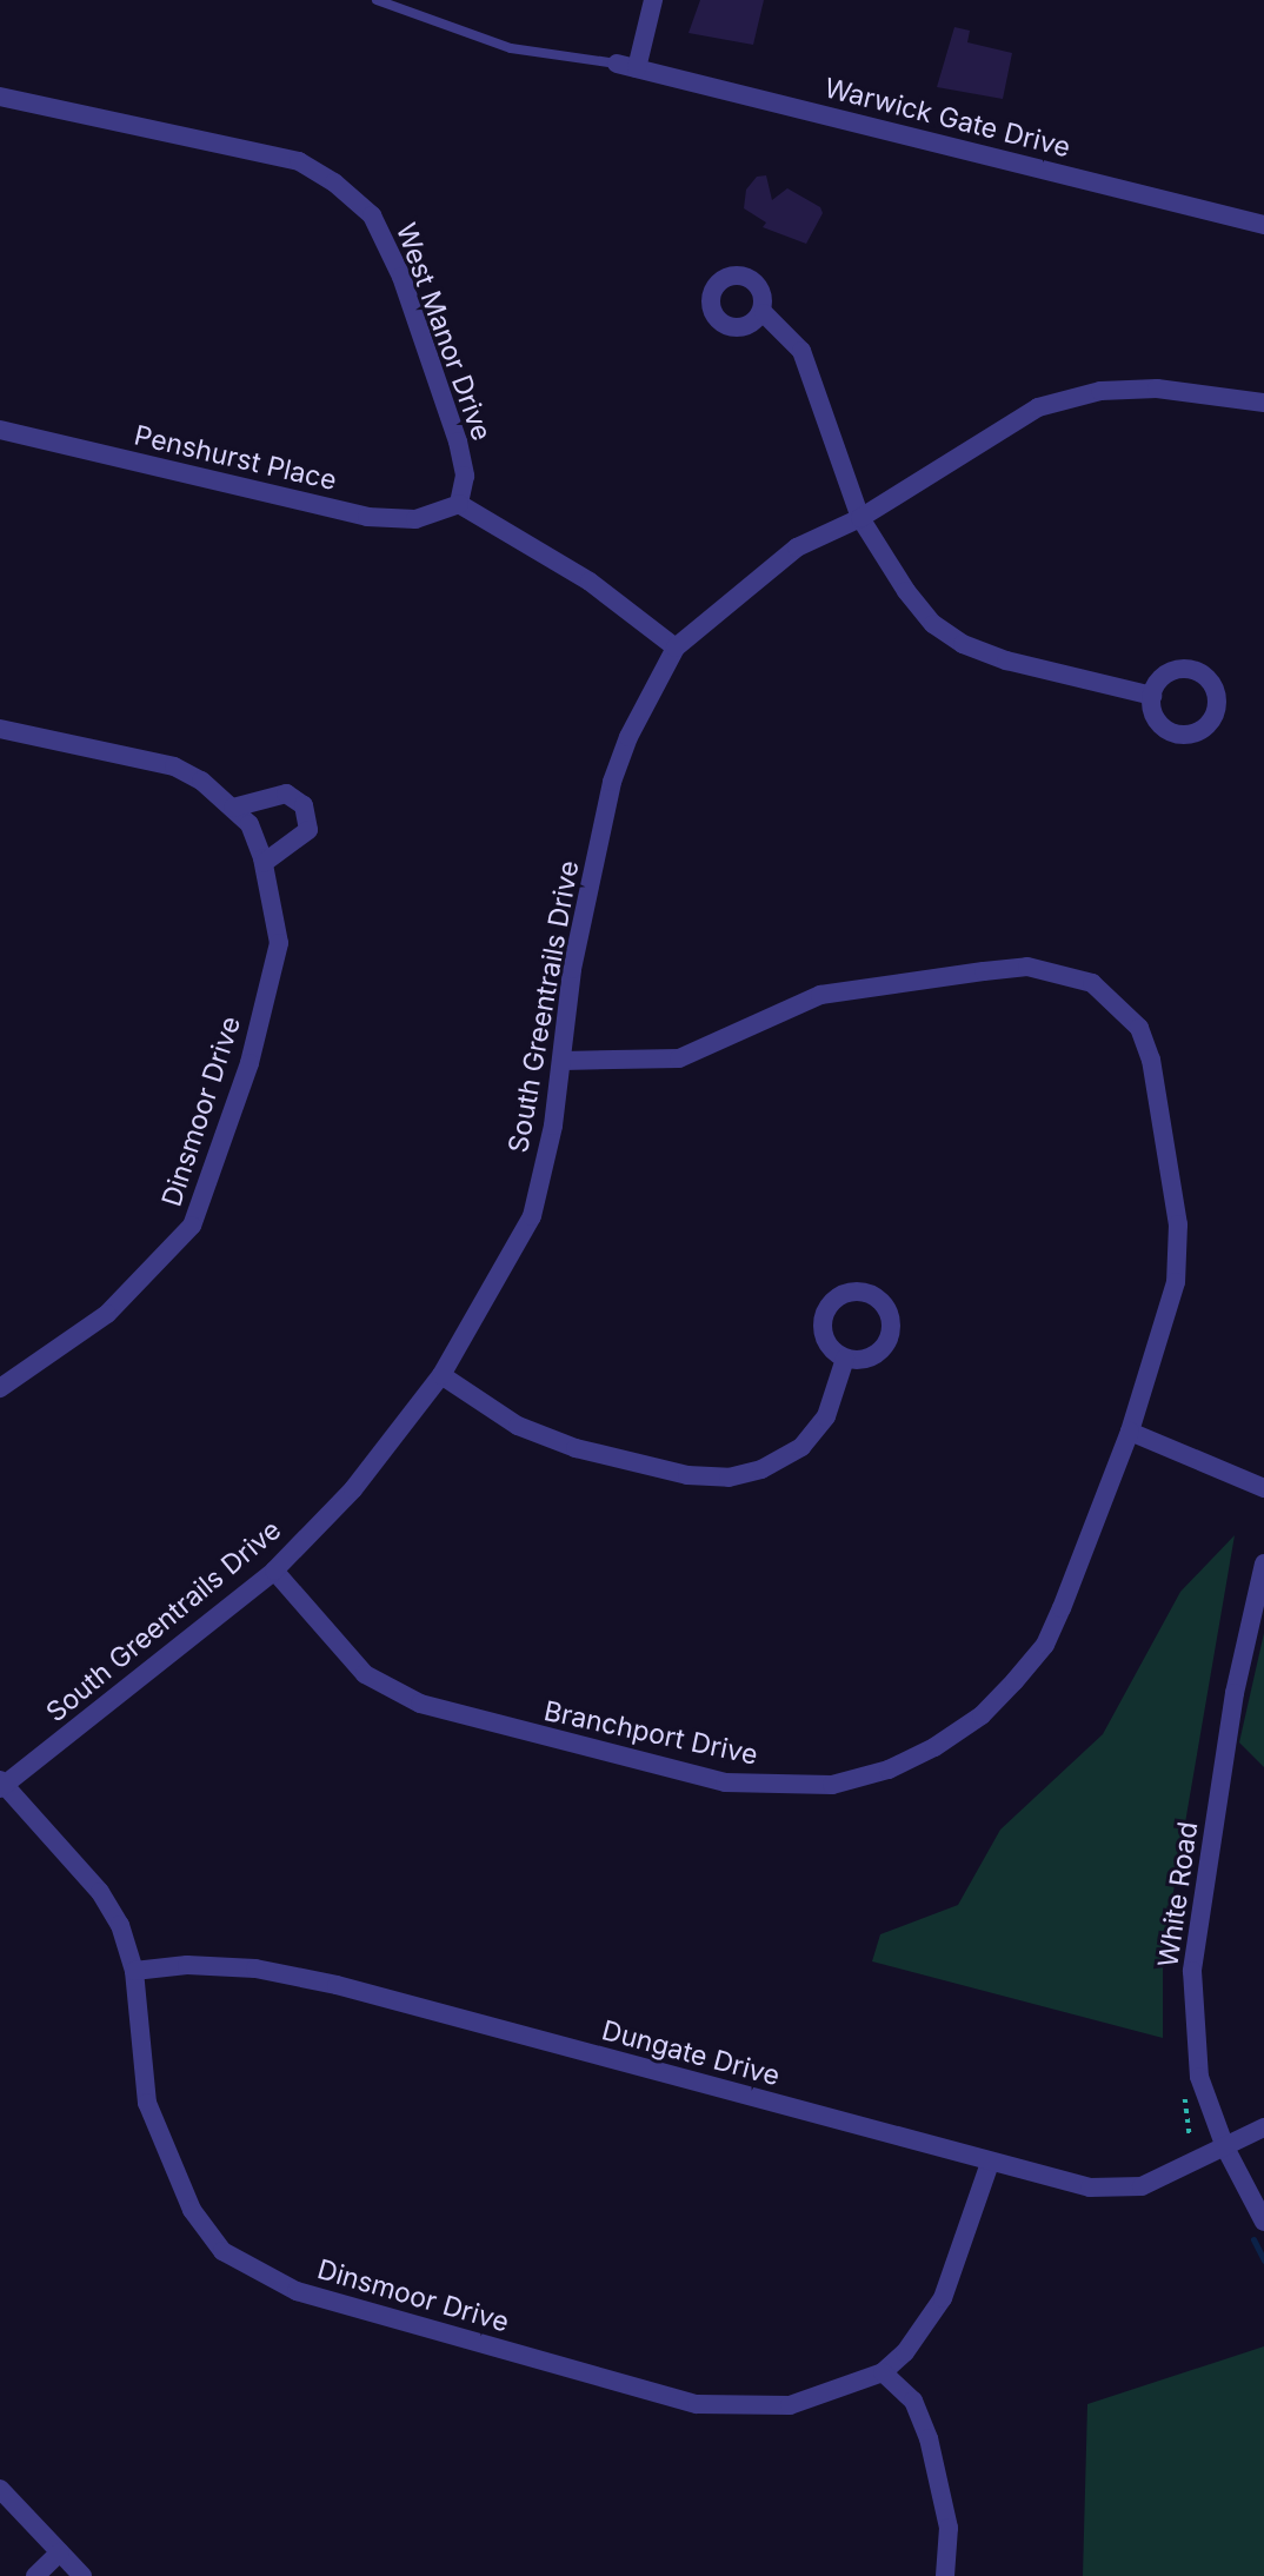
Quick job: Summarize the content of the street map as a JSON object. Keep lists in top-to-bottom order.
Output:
{
  "streets": {
    "street": [
      "Warwick Gate Drive",
      "West Manor Drive",
      "Penshurst Place",
      "South Greentrails Drive",
      "Dinsmoor Drive",
      "Branchport Drive",
      "White Road",
      "Dungate Drive"
    ]
  },
  "crossings": [
    ["West Manor Drive", "Penshurst Place"],
    ["South Greentrails Drive", "Dinsmoor Drive"],
    ["South Greentrails Drive", "Branchport Drive"],
    ["Dinsmoor Drive", "Dungate Drive"],
    ["White Road", "Dungate Drive"]
  ]
}
